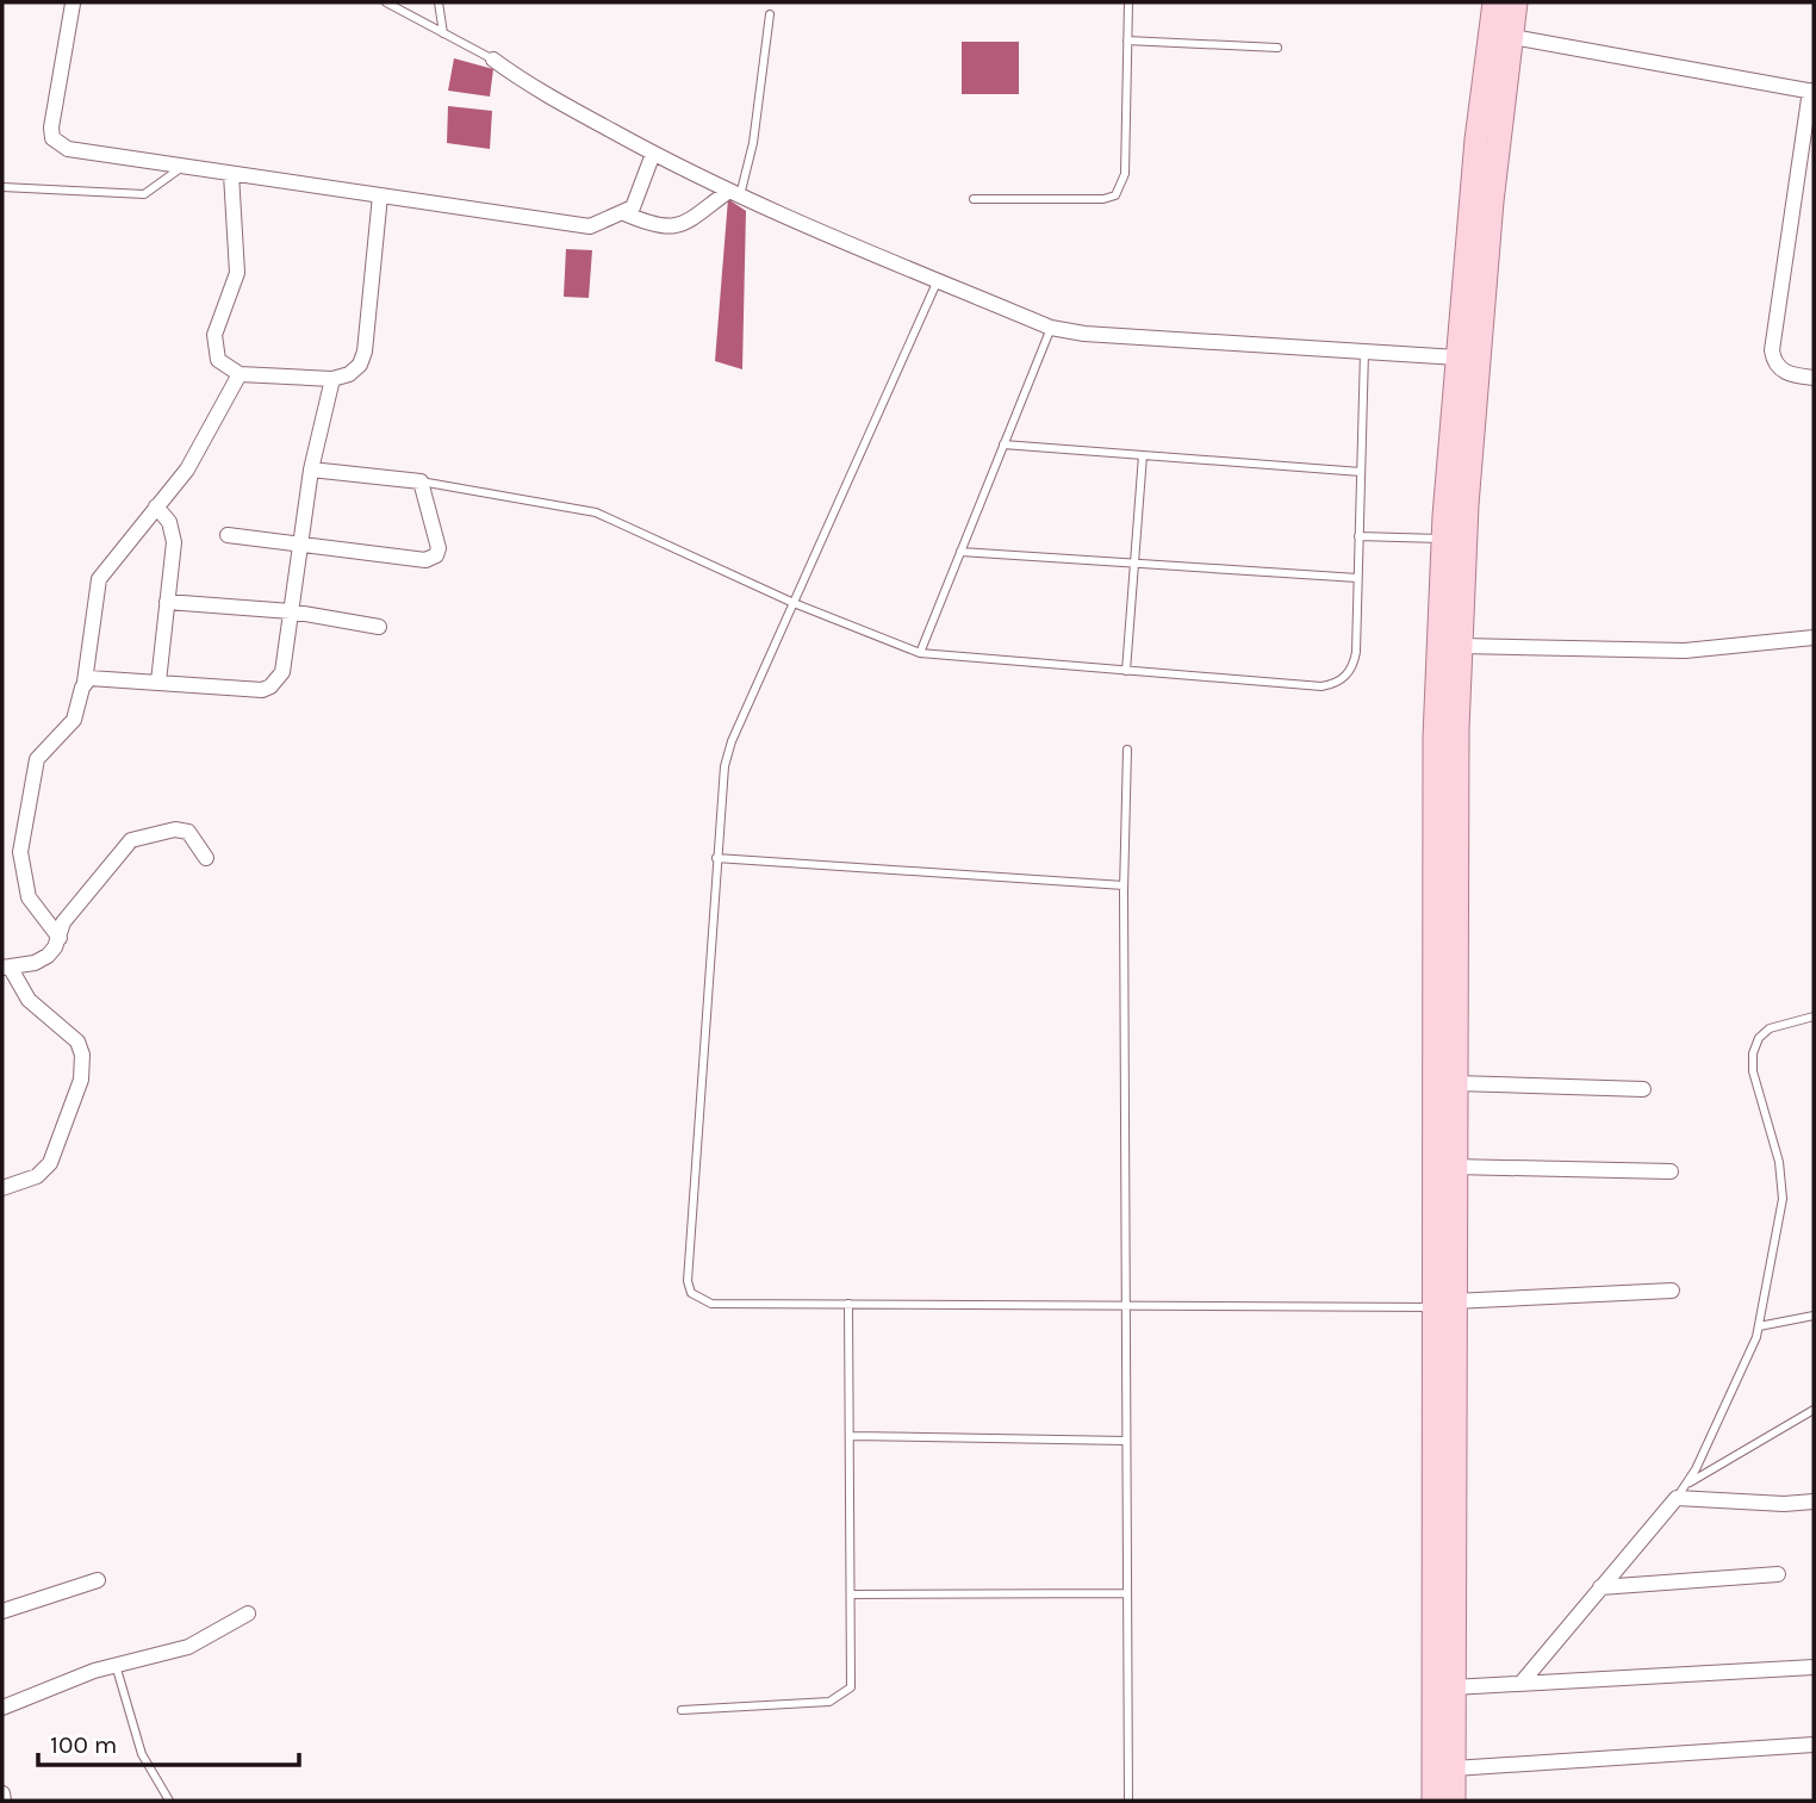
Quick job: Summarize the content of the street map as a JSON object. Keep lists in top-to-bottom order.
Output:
{
  "scale_bar": "100 m"
}
